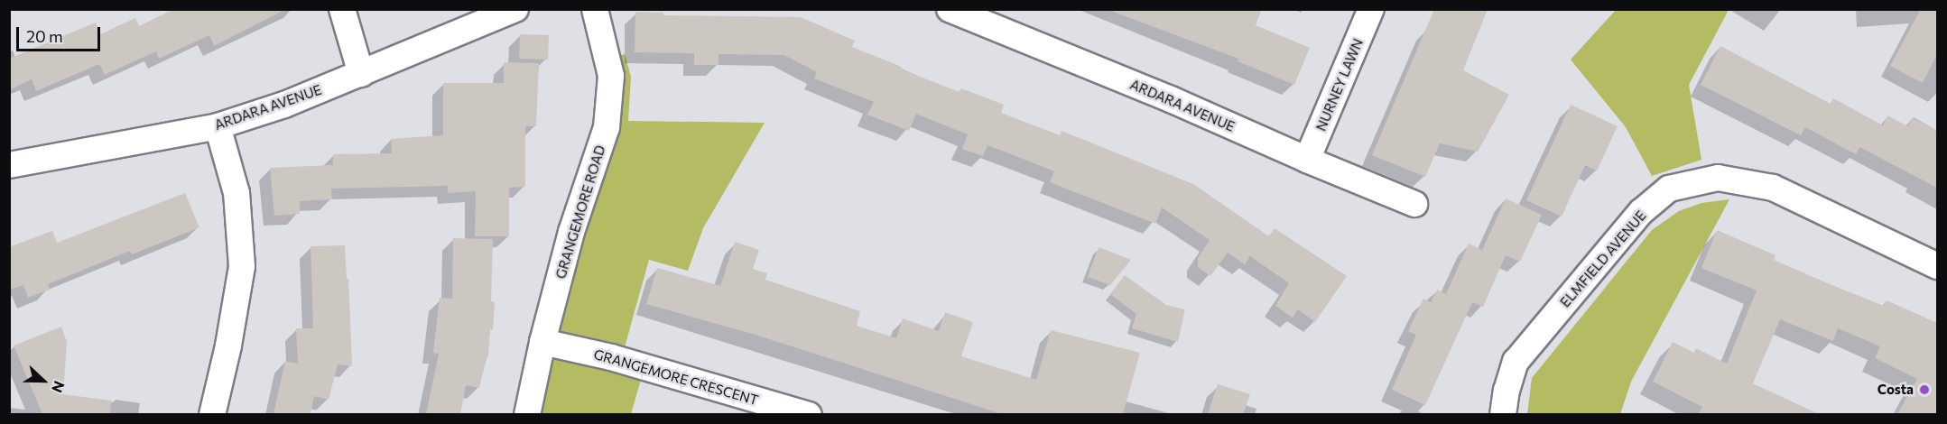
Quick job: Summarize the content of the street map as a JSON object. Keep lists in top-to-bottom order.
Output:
{
  "streets": {
    "street": [
      "NURNEY LAWN",
      "ARDARA AVENUE",
      "GRANGEMORE ROAD",
      "ELMFIELD AVENUE",
      "GRANGEMORE CRESCENT"
    ]
  },
  "crossings": [
    ["NURNEY LAWN", "ARDARA AVENUE"],
    ["GRANGEMORE ROAD", "GRANGEMORE CRESCENT"]
  ],
  "places": ["Costa"],
  "scale_bar": "20 m",
  "north": "right"
}
